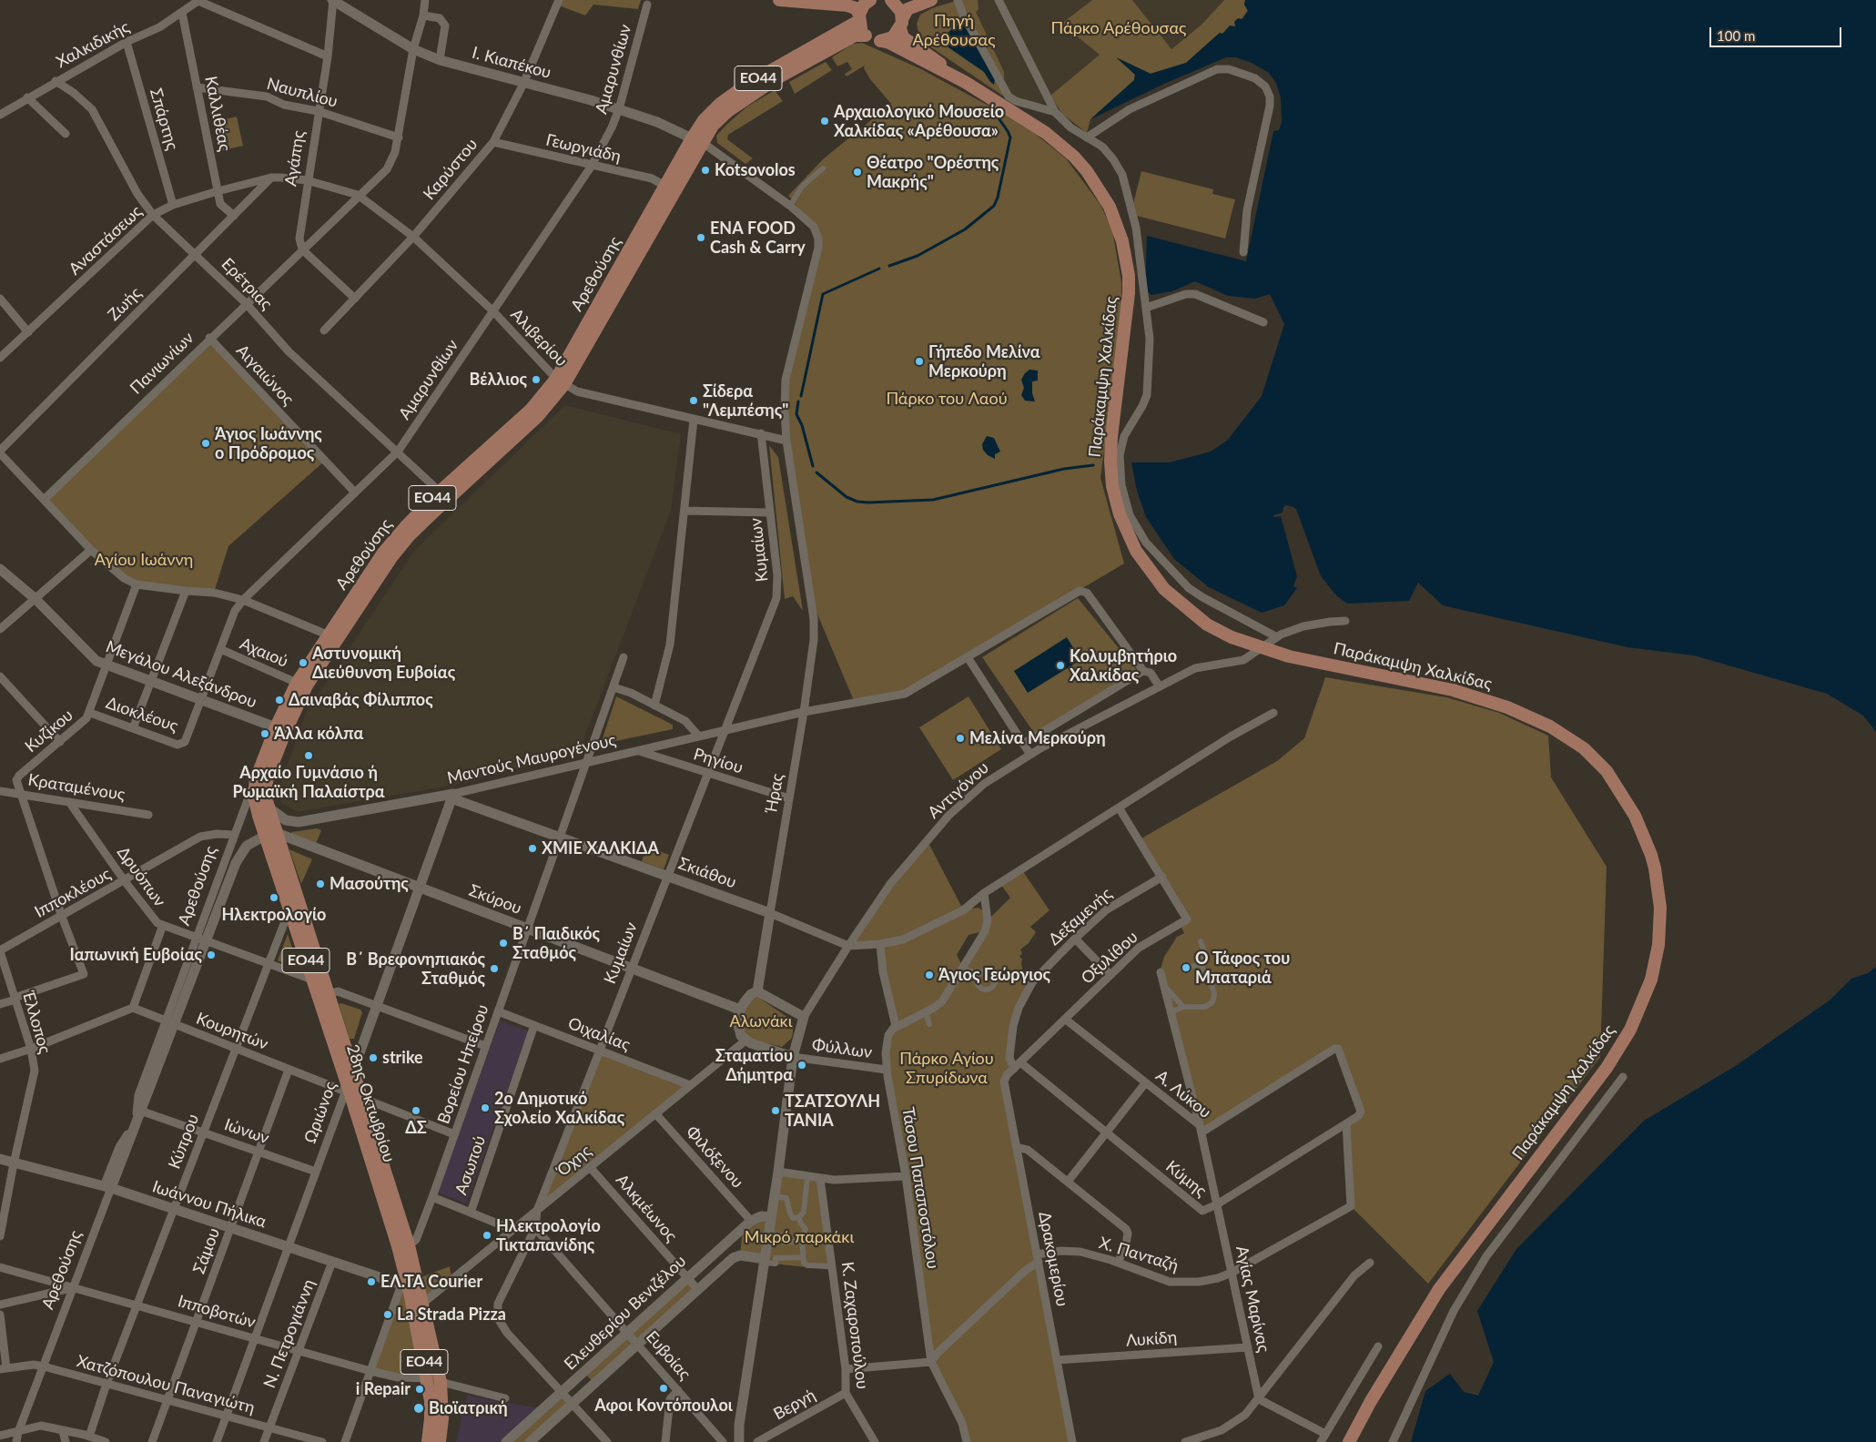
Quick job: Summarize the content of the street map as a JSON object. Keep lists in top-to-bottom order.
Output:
{
  "streets": {
    "main road": [
      "ΕΟ44",
      "Αρεθούσης",
      "Παράκαμψη Χαλκίδας",
      "28ης Οκτωβρίου"
    ],
    "street": [
      "Χαλκιδικής",
      "Ι. Κιαπέκου",
      "Αμαρυνθίων",
      "Ναυπλίου",
      "Καλλιθέας",
      "Σπάρτης",
      "Γεωργιάδη",
      "Αγάπης",
      "Καρύστου",
      "Αναστάσεως",
      "Ερέτριας",
      "Ζωής",
      "Αλιβερίου",
      "Πανιωνίων",
      "Αιγαιώνος",
      "Κυμαίων",
      "Αχαιού",
      "Μεγάλου Αλεξάνδρου",
      "Διοκλέους",
      "Κυζίκου",
      "Μαντούς Μαυρογένους",
      "Ρηγίου",
      "Κραταμένους",
      "Αντιγόνου",
      "Ήρας",
      "Σκιάθου",
      "Δρυόπων",
      "Ιπποκλέους",
      "Σκύρου",
      "Δεξαμενής",
      "Οξυλίθου",
      "Έλλοπος",
      "Κουρητών",
      "Οιχαλίας",
      "Φύλλων",
      "Βορείου Ηπείρου",
      "Α. Λύκου",
      "Ωριώνος",
      "Ιώνων",
      "Κύπρου",
      "Φιλόξενου",
      "Όχης",
      "Ασωπού",
      "Κύμης",
      "Τάσου Παπαποστόλου",
      "Ιωάννου Πήλικα",
      "Αλκμέωνος",
      "Σάμου",
      "Χ. Πανταζή",
      "Δρακομερίου",
      "Αγίας Μαρίνας",
      "Ιπποβοτών",
      "Ελευθερίου Βενιζέλου",
      "Κ. Ζαχαροπούλου",
      "Ν. Πετρογιάννη",
      "Λυκίδη",
      "Ευβοίας",
      "Χατζόπουλου Παναγιώτη",
      "Βεργή"
    ]
  },
  "crossings": [
    ["Χαλκιδικής", "Καλλιθέας"],
    ["Χαλκιδικής", "Σπάρτης"],
    ["Χαλκιδικής", "Ερέτριας"],
    ["Ι. Κιαπέκου", "Αμαρυνθίων"],
    ["Ι. Κιαπέκου", "Αγάπης"],
    ["Ι. Κιαπέκου", "Καρύστου"],
    ["Ι. Κιαπέκου", "Αρεθούσης"],
    ["Ι. Κιαπέκου", "Πανιωνίων"],
    ["Αμαρυνθίων", "Γεωργιάδη"],
    ["Αμαρυνθίων", "Ερέτριας"],
    ["Αμαρυνθίων", "Αλιβερίου"],
    ["Αμαρυνθίων", "Αιγαιώνος"],
    ["Αμαρυνθίων", "Αχαιού"],
    ["Αμαρυνθίων", "Μεγάλου Αλεξάνδρου"],
    ["Αμαρυνθίων", "Διοκλέους"],
    ["ΕΟ44", "Αρεθούσης"],
    ["Ναυπλίου", "Καλλιθέας"],
    ["Ναυπλίου", "Αγάπης"],
    ["Ναυπλίου", "Πανιωνίων"],
    ["Καλλιθέας", "Αναστάσεως"],
    ["Καλλιθέας", "Ζωής"],
    ["Σπάρτης", "Αναστάσεως"],
    ["Γεωργιάδη", "Καρύστου"],
    ["Γεωργιάδη", "Αρεθούσης"],
    ["Αγάπης", "Αναστάσεως"],
    ["Αγάπης", "Αλιβερίου"],
    ["Αγάπης", "Πανιωνίων"],
    ["Καρύστου", "Αλιβερίου"],
    ["Αναστάσεως", "Ερέτριας"],
    ["Αναστάσεως", "Ζωής"],
    ["Αναστάσεως", "Αλιβερίου"],
    ["Αρεθούσης", "Ερέτριας"],
    ["Αρεθούσης", "Αλιβερίου"],
    ["Αρεθούσης", "Παράκαμψη Χαλκίδας"],
    ["Αρεθούσης", "Αχαιού"],
    ["Αρεθούσης", "Μεγάλου Αλεξάνδρου"],
    ["Αρεθούσης", "Μαντούς Μαυρογένους"],
    ["Αρεθούσης", "Δρυόπων"],
    ["Αρεθούσης", "Ιπποκλέους"],
    ["Αρεθούσης", "Σκύρου"],
    ["Αρεθούσης", "Κουρητών"],
    ["Αρεθούσης", "28ης Οκτωβρίου"],
    ["Αρεθούσης", "Ιώνων"],
    ["Αρεθούσης", "Ιωάννου Πήλικα"],
    ["Αρεθούσης", "Ιπποβοτών"],
    ["Αρεθούσης", "Χατζόπουλου Παναγιώτη"],
    ["Ερέτριας", "Ζωής"],
    ["Ερέτριας", "Πανιωνίων"],
    ["Αλιβερίου", "Πανιωνίων"],
    ["Αλιβερίου", "Κυμαίων"],
    ["Αλιβερίου", "Ήρας"],
    ["Πανιωνίων", "Αιγαιώνος"],
    ["Κυμαίων", "Μαντούς Μαυρογένους"],
    ["Κυμαίων", "Ρηγίου"],
    ["Κυμαίων", "Σκιάθου"],
    ["Κυμαίων", "Σκύρου"],
    ["Κυμαίων", "Οιχαλίας"],
    ["Κυμαίων", "Όχης"],
    ["Κυμαίων", "Ελευθερίου Βενιζέλου"],
    ["Κυμαίων", "Ευβοίας"],
    ["Μεγάλου Αλεξάνδρου", "Κυζίκου"],
    ["Διοκλέους", "Κυζίκου"],
    ["Κυζίκου", "Κραταμένους"],
    ["Μαντούς Μαυρογένους", "Ρηγίου"],
    ["Μαντούς Μαυρογένους", "Ήρας"],
    ["Μαντούς Μαυρογένους", "Σκιάθου"],
    ["Μαντούς Μαυρογένους", "Βορείου Ηπείρου"],
    ["Μαντούς Μαυρογένους", "Ωριώνος"],
    ["Ρηγίου", "Ήρας"],
    ["Κραταμένους", "Δρυόπων"],
    ["Αντιγόνου", "Σκιάθου"],
    ["Ήρας", "Σκιάθου"],
    ["Σκιάθου", "Βορείου Ηπείρου"],
    ["Σκιάθου", "Ωριώνος"],
    ["Δρυόπων", "Ιπποκλέους"],
    ["Δρυόπων", "28ης Οκτωβρίου"],
    ["Δρυόπων", "Κύπρου"],
    ["Ιπποκλέους", "Έλλοπος"],
    ["Σκύρου", "Βορείου Ηπείρου"],
    ["Σκύρου", "28ης Οκτωβρίου"],
    ["Σκύρου", "Ωριώνος"],
    ["Δεξαμενής", "Οξυλίθου"],
    ["Δεξαμενής", "Κύμης"],
    ["Οξυλίθου", "Α. Λύκου"],
    ["Οξυλίθου", "Κύμης"],
    ["Οξυλίθου", "Δρακομερίου"],
    ["Έλλοπος", "Ιωάννου Πήλικα"],
    ["Κουρητών", "Βορείου Ηπείρου"],
    ["Κουρητών", "28ης Οκτωβρίου"],
    ["Κουρητών", "Ωριώνος"],
    ["Κουρητών", "Κύπρου"],
    ["Κουρητών", "Σάμου"],
    ["Οιχαλίας", "Βορείου Ηπείρου"],
    ["Οιχαλίας", "Όχης"],
    ["Οιχαλίας", "Ασωπού"],
    ["Φύλλων", "Τάσου Παπαποστόλου"],
    ["Βορείου Ηπείρου", "28ης Οκτωβρίου"],
    ["Βορείου Ηπείρου", "Ασωπού"],
    ["Α. Λύκου", "Κύμης"],
    ["Α. Λύκου", "Αγίας Μαρίνας"],
    ["28ης Οκτωβρίου", "Ωριώνος"],
    ["28ης Οκτωβρίου", "Κύπρου"],
    ["28ης Οκτωβρίου", "Όχης"],
    ["28ης Οκτωβρίου", "Ιωάννου Πήλικα"],
    ["28ης Οκτωβρίου", "Ιπποβοτών"],
    ["Ωριώνος", "Ιώνων"],
    ["Ωριώνος", "Ιωάννου Πήλικα"],
    ["Ωριώνος", "Ιπποβοτών"],
    ["Ωριώνος", "Χατζόπουλου Παναγιώτη"],
    ["Ιώνων", "Κύπρου"],
    ["Ιώνων", "Σάμου"],
    ["Κύπρου", "Ιωάννου Πήλικα"],
    ["Κύπρου", "Ιπποβοτών"],
    ["Κύπρου", "Χατζόπουλου Παναγιώτη"],
    ["Φιλόξενου", "Όχης"],
    ["Φιλόξενου", "Ελευθερίου Βενιζέλου"],
    ["Όχης", "Ασωπού"],
    ["Όχης", "Αλκμέωνος"],
    ["Κύμης", "Χ. Πανταζή"],
    ["Κύμης", "Αγίας Μαρίνας"],
    ["Ιωάννου Πήλικα", "Σάμου"],
    ["Ιωάννου Πήλικα", "Ν. Πετρογιάννη"],
    ["Αλκμέωνος", "Ελευθερίου Βενιζέλου"],
    ["Σάμου", "Ιπποβοτών"],
    ["Σάμου", "Χατζόπουλου Παναγιώτη"],
    ["Χ. Πανταζή", "Δρακομερίου"],
    ["Χ. Πανταζή", "Αγίας Μαρίνας"],
    ["Δρακομερίου", "Λυκίδη"],
    ["Αγίας Μαρίνας", "Λυκίδη"],
    ["Ιπποβοτών", "Ν. Πετρογιάννη"],
    ["Ελευθερίου Βενιζέλου", "Ευβοίας"],
    ["Κ. Ζαχαροπούλου", "Βεργή"],
    ["Ν. Πετρογιάννη", "Χατζόπουλου Παναγιώτη"]
  ],
  "parks": [
    "Πηγή Αρέθουσας",
    "Πάρκο Αρέθουσας",
    "Πάρκο του Λαού",
    "Αγίου Ιωάννη",
    "Αλωνάκι",
    "Πάρκο Αγίου Σπυρίδωνα",
    "Μικρό παρκάκι"
  ],
  "places": [
    "Αρχαιολογικό Μουσείο Χαλκίδας «Αρέθουσα»",
    "Kotsovolos",
    "Θέατρο \"Ορέστης Μακρής\"",
    "ENA FOOD Cash & Carry",
    "Γήπεδο Μελίνα Μερκούρη",
    "Βέλλιος",
    "Σίδερα \"Λεμπέσης\"",
    "Άγιος Ιωάννης ο Πρόδρομος",
    "Αστυνομική Διεύθυνση Ευβοίας",
    "Κολυμβητήριο Χαλκίδας",
    "Δαιναβάς Φίλιππος",
    "Άλλα κόλπα",
    "Μελίνα Μερκούρη",
    "Αρχαίο Γυμνάσιο ή Ρωμαϊκή Παλαίστρα",
    "ΧΜΙΕ ΧΑΛΚΙΔΑ",
    "Μασούτης",
    "Ηλεκτρολογίο",
    "Β΄ Παιδικός Σταθμός",
    "Ιαπωνική Ευβοίας",
    "Ο Τάφος του Μπαταριά",
    "Β΄ Βρεφονηπιακός Σταθμός",
    "Άγιος Γεώργιος",
    "strike",
    "Σταματίου Δήμητρα",
    "2ο Δημοτικό Σχολείο Χαλκίδας",
    "ΔΣ",
    "ΤΣΑΤΣΟΥΛΗ ΤΑΝΙΑ",
    "Ηλεκτρολογίο Τικταπανίδης",
    "ΕΛ.ΤΑ Courier",
    "La Strada Pizza",
    "Αφοι Κοντόπουλοι",
    "i Repair",
    "Βιοϊατρική"
  ],
  "scale_bar": "100 m"
}
